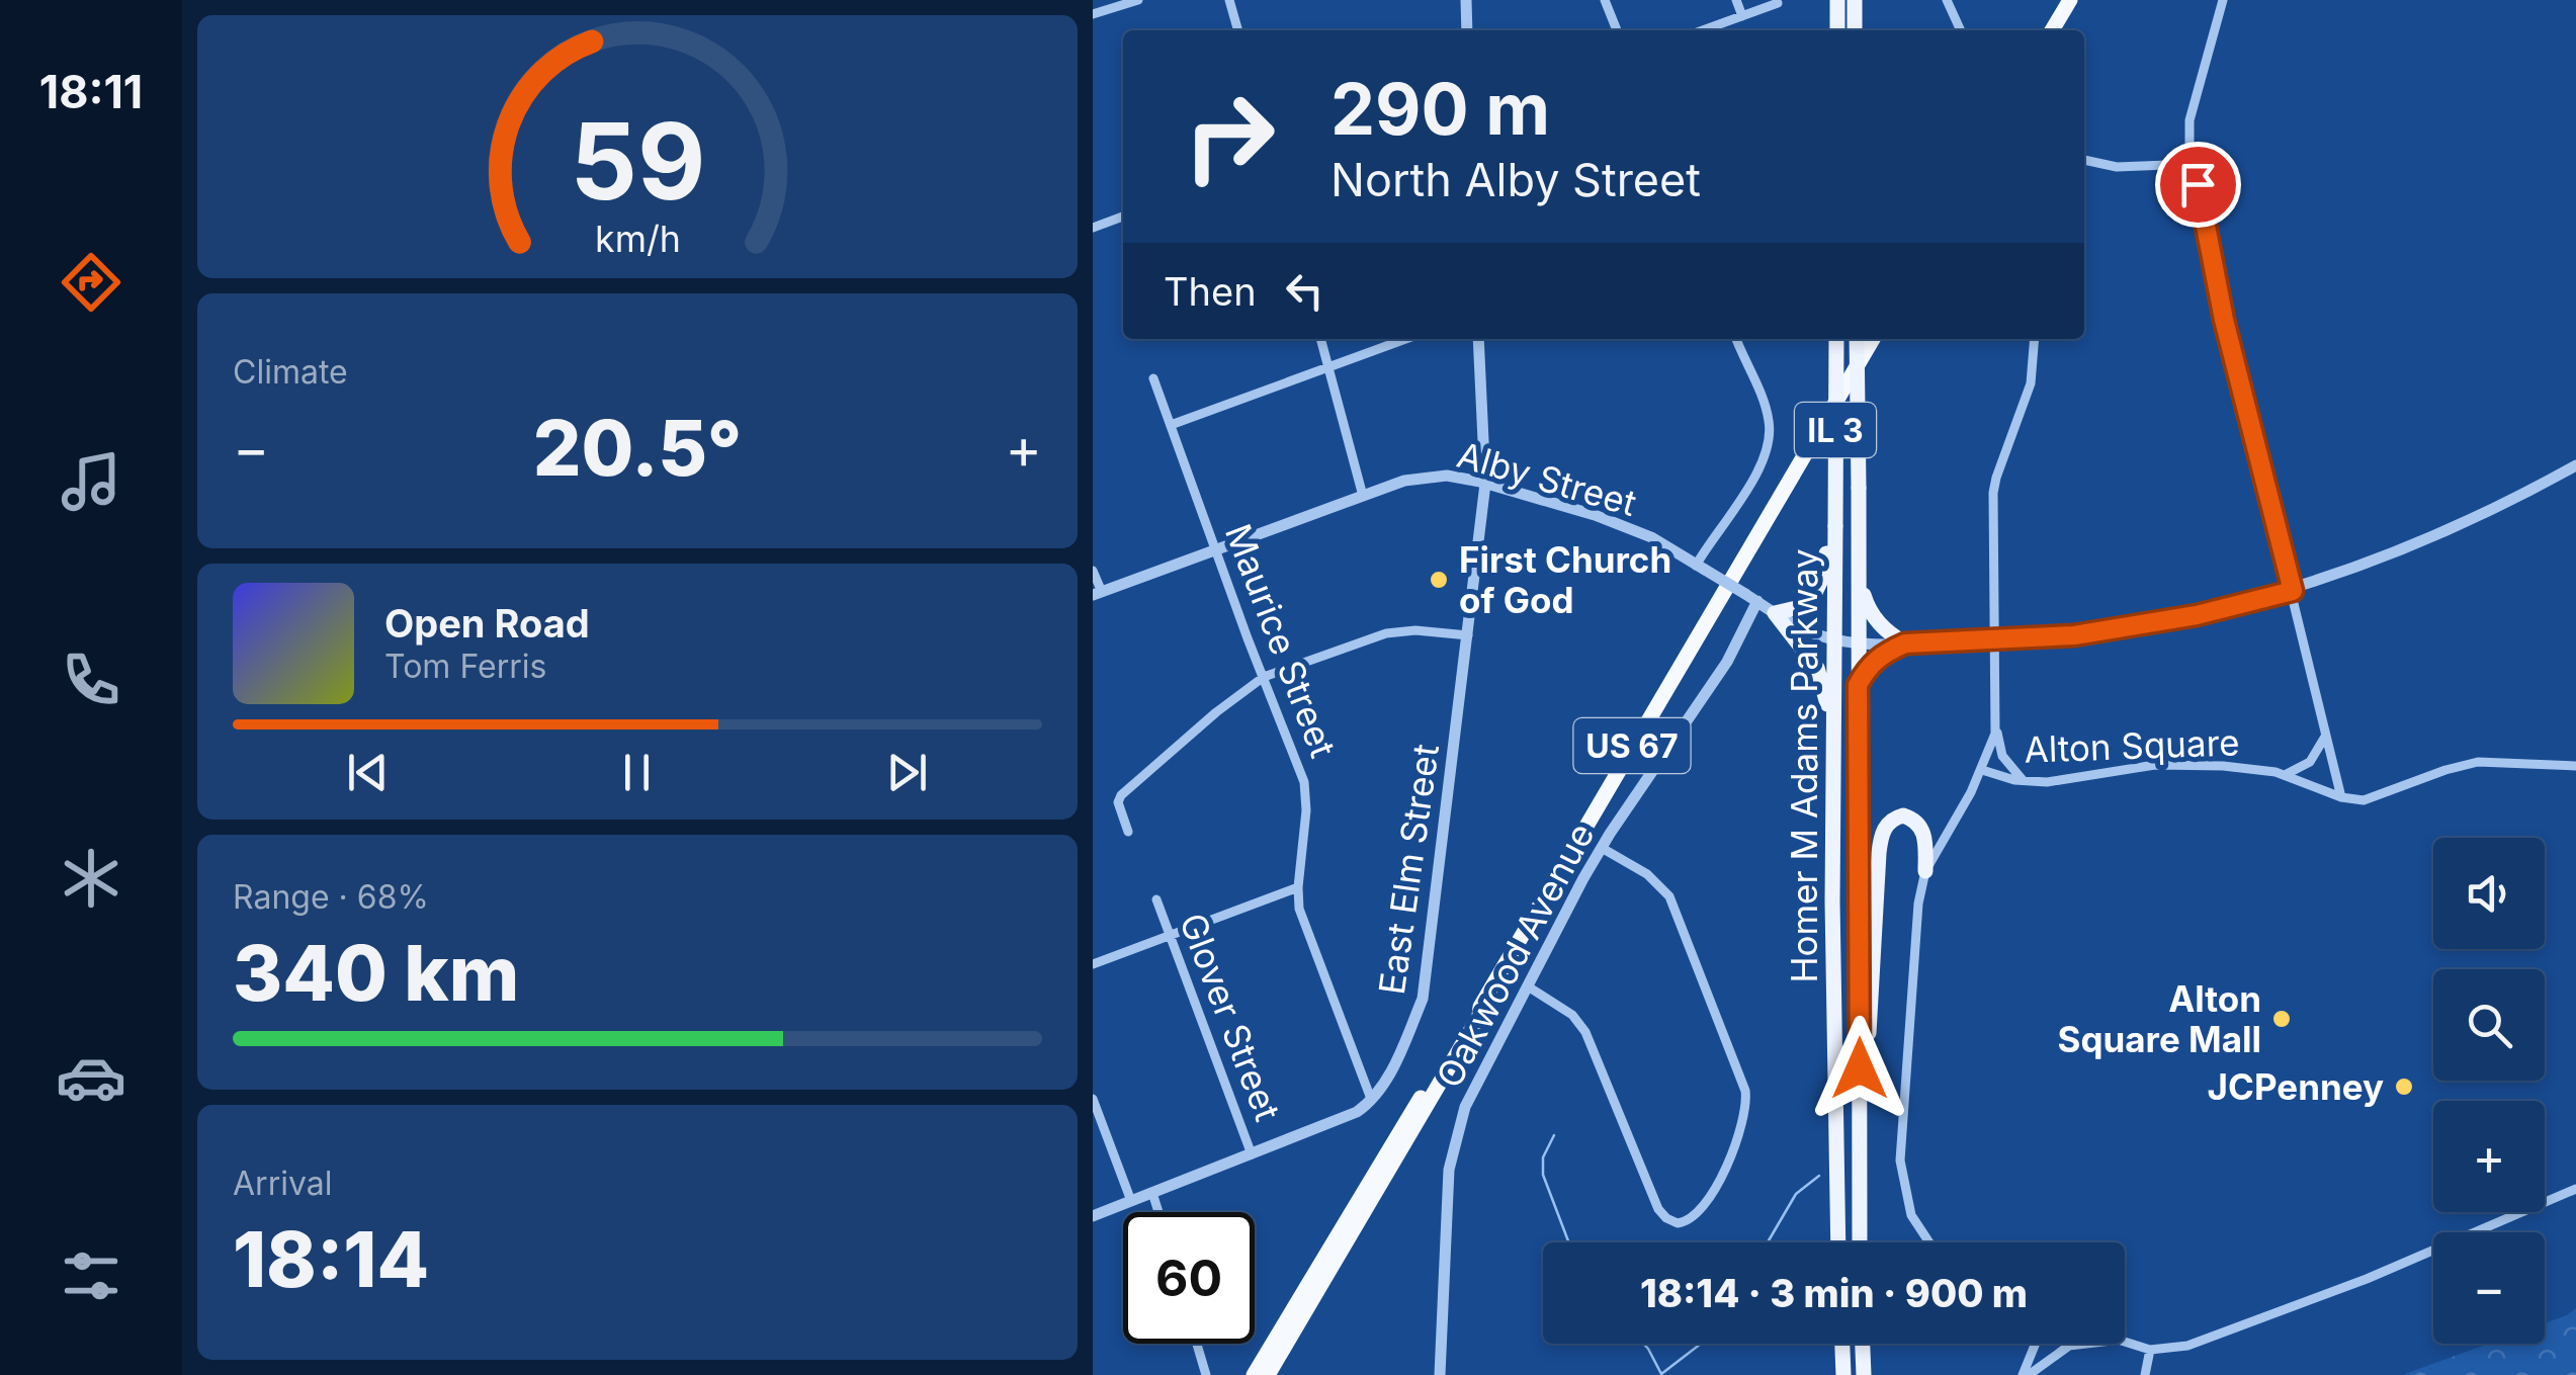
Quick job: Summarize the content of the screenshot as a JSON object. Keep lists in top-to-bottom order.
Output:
{
  "streets": {
    "highway": ["US 67"],
    "main road": ["IL 3", "Homer M Adams Parkway"],
    "street": [
      "Alby Street",
      "Maurice Street",
      "Alton Square",
      "East Elm Street",
      "Oakwood Avenue",
      "Glover Street"
    ]
  },
  "crossings": [
    ["Alby Street", "Maurice Street"],
    ["Alby Street", "Homer M Adams Parkway"],
    ["Alby Street", "East Elm Street"],
    ["Alby Street", "Oakwood Avenue"],
    ["Maurice Street", "East Elm Street"],
    ["East Elm Street", "Glover Street"]
  ],
  "places": ["First Church of God", "Alton Square Mall", "JCPenney"],
  "page": {
    "tabs": "18:11",
    "turn": ["290 m", "North Alby Street"],
    "then": "Then",
    "tile": [
      "Climate",
      ["Range · 68%", "340 km"],
      ["Arrival", "18:14"]
    ],
    "heat": ["−", "20.5°", "+"],
    "song": ["Open Road", "Tom Ferris"],
    "map_buttons": ["+", "−"],
    "limit": "60",
    "trip": "18:14 · 3 min · 900 m",
    "gauge": ["59", "km/h"]
  }
}
